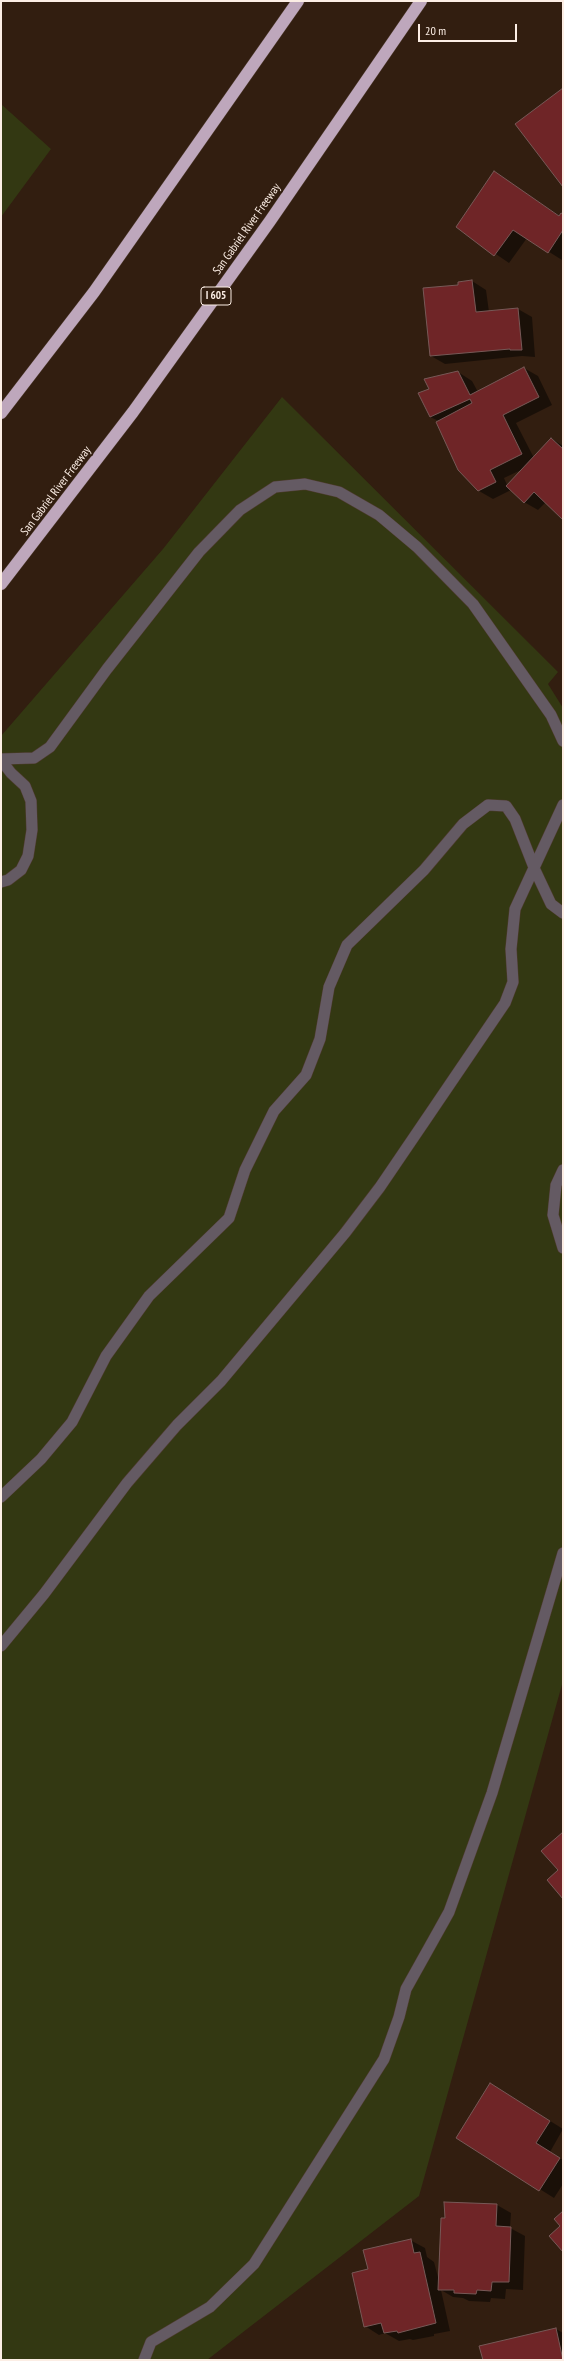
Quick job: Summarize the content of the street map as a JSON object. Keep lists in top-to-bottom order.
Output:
{
  "streets": {
    "highway": ["San Gabriel River Freeway", "I 605"]
  },
  "scale_bar": "20 m"
}
